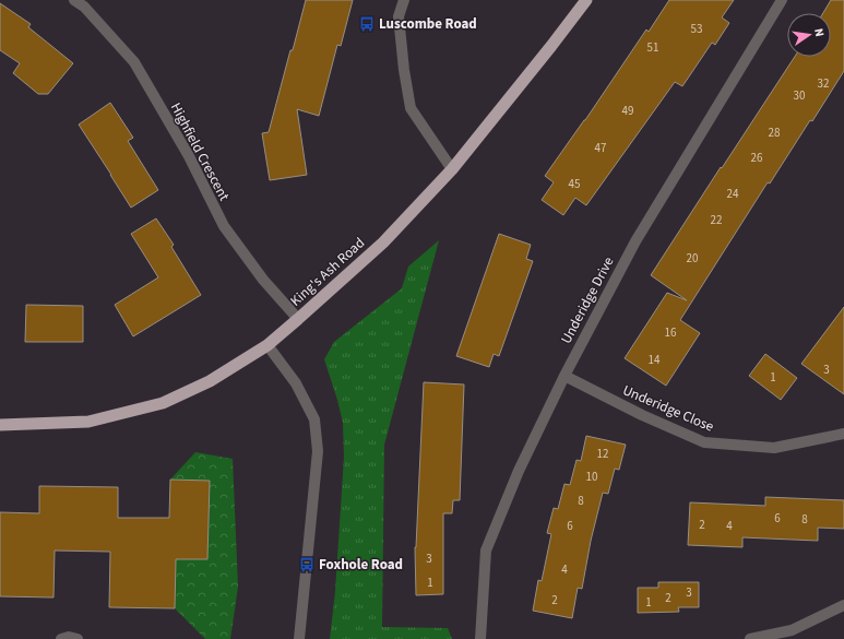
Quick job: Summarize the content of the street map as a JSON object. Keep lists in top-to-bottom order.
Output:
{
  "streets": {
    "highway": ["King's Ash Road"],
    "street": ["Highfield Crescent", "Underidge Drive", "Underidge Close"]
  },
  "crossings": [
    ["Highfield Crescent", "King's Ash Road"],
    ["Underidge Drive", "Underidge Close"]
  ],
  "places": {
    "bus stop": ["Luscombe Road", "Foxhole Road"]
  },
  "house_numbers": [
    "53",
    "51",
    "32",
    "30",
    "49",
    "28",
    "47",
    "26",
    "45",
    "24",
    "22",
    "20",
    "16",
    "14",
    "3",
    "1",
    "12",
    "10",
    "8",
    "6",
    "8",
    "2",
    "6",
    "4",
    "3",
    "4",
    "1",
    "3",
    "2",
    "2",
    "1"
  ],
  "north": "right"
}
